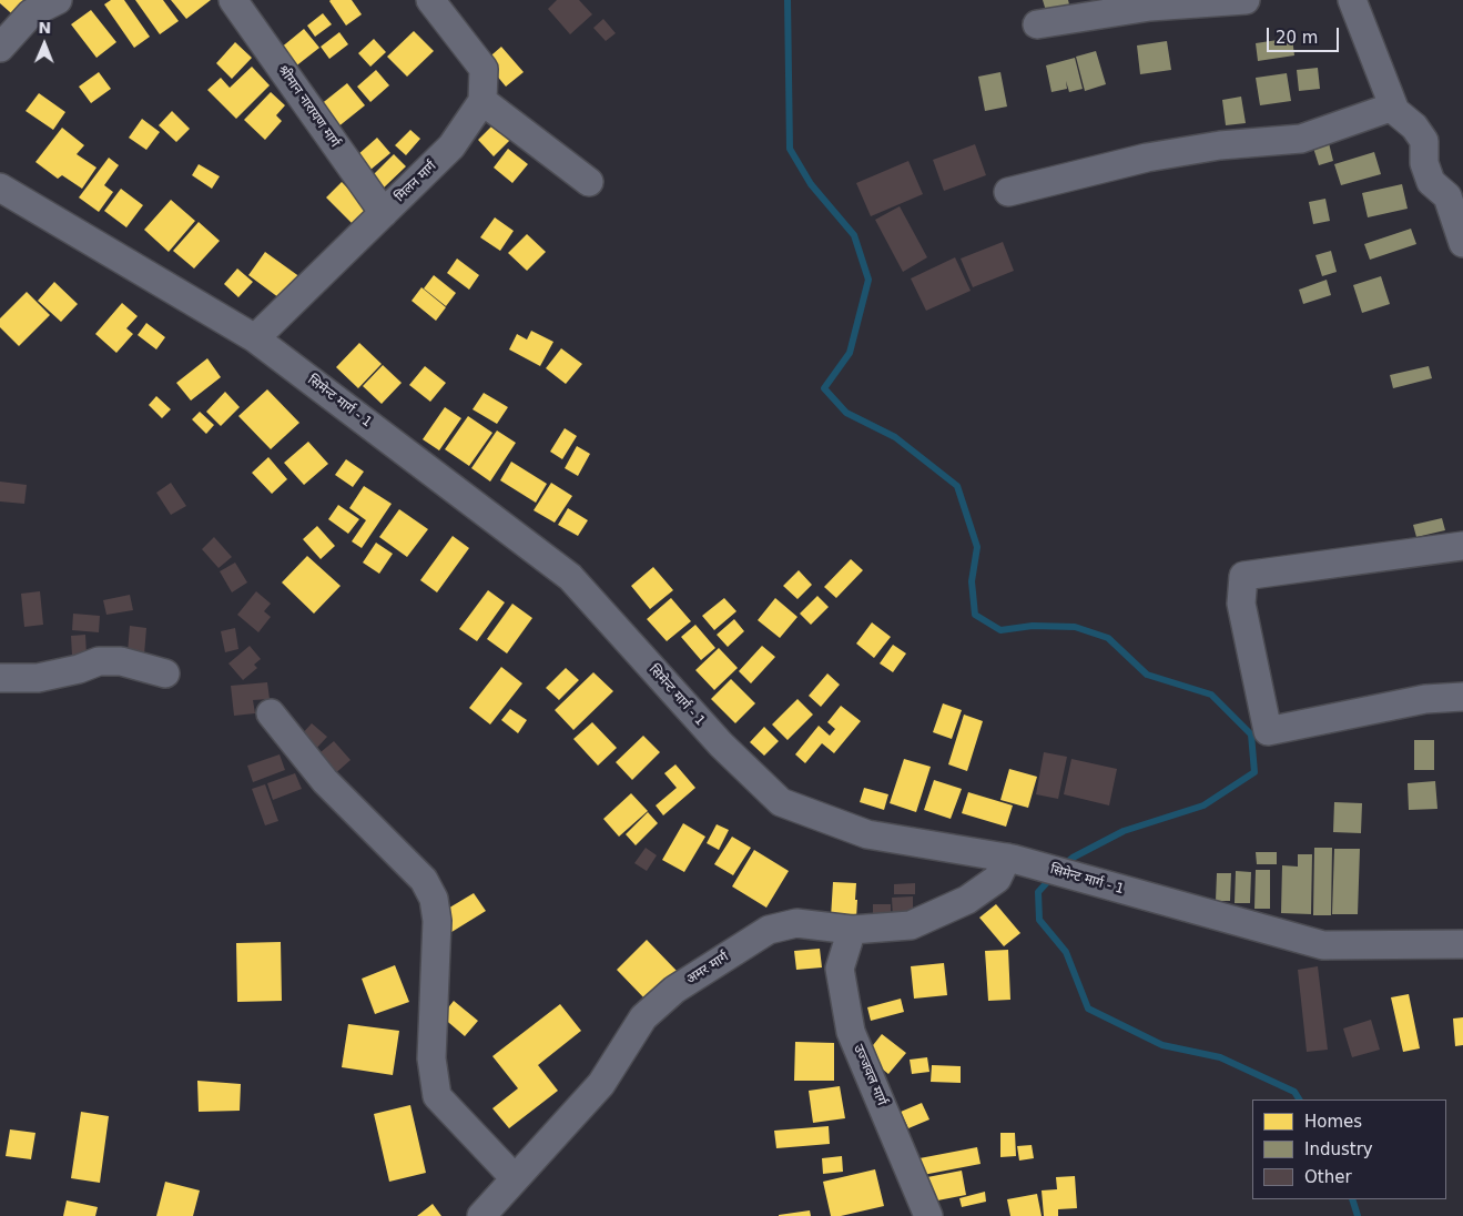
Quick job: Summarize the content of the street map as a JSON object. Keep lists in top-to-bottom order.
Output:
{
  "streets": {
    "street": [
      "श्रीमान नारायण मार्ग",
      "मिलन मार्ग",
      "सिमेन्ट मार्ग - 1",
      "अमर मार्ग",
      "उज्जवल मार्ग"
    ]
  },
  "crossings": [
    ["श्रीमान नारायण मार्ग", "मिलन मार्ग"],
    ["मिलन मार्ग", "सिमेन्ट मार्ग - 1"],
    ["सिमेन्ट मार्ग - 1", "अमर मार्ग"],
    ["अमर मार्ग", "उज्जवल मार्ग"]
  ],
  "legend": ["Homes", "Industry", "Other"],
  "scale_bar": "20 m",
  "north": "top"
}
